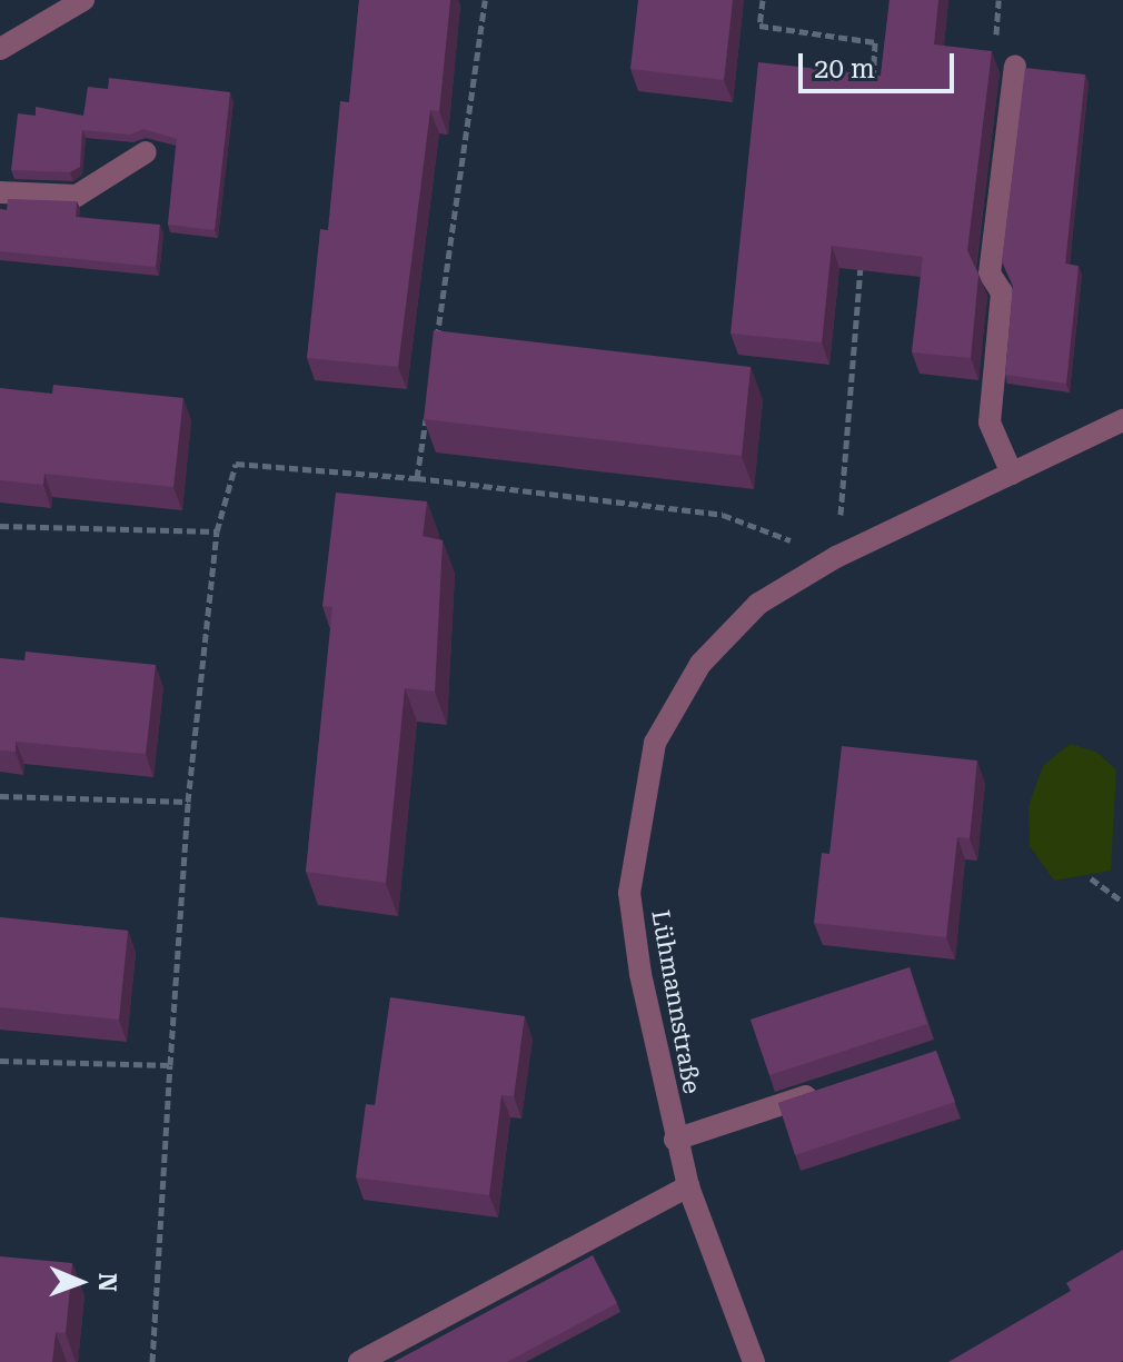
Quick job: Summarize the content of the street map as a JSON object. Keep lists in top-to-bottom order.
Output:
{
  "streets": {
    "street": ["Lühmannstraße"]
  },
  "scale_bar": "20 m",
  "north": "right"
}
